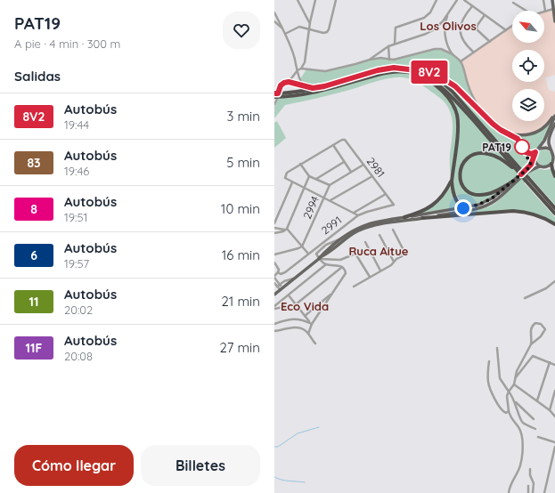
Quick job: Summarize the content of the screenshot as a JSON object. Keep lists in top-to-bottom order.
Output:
{
  "streets": {
    "street": ["2981", "2994", "2991"]
  },
  "crossings": [
    ["2981", "2991"]
  ],
  "districts": ["Los Olivos", "Ruca Aitue", "Eco Vida"],
  "places": ["PAT19"],
  "lines": ["bus line 8V2"],
  "north": "top left",
  "page": {
    "heading": [
      ["PAT19", "A pie · 4 min · 300 m"],
      "Salidas"
    ],
    "on_map": "8V2",
    "list": [
      {
        "mark": "8V2",
        "name": "Autobús",
        "note": "19:44",
        "value": "3 min"
      },
      {
        "mark": "83",
        "name": "Autobús",
        "note": "19:46",
        "value": "5 min"
      },
      {
        "mark": "8",
        "name": "Autobús",
        "note": "19:51",
        "value": "10 min"
      },
      {
        "mark": "6",
        "name": "Autobús",
        "note": "19:57",
        "value": "16 min"
      },
      {
        "mark": "11",
        "name": "Autobús",
        "note": "20:02",
        "value": "21 min"
      },
      {
        "mark": "11F",
        "name": "Autobús",
        "note": "20:08",
        "value": "27 min"
      }
    ],
    "buttons": ["Cómo llegar", "Billetes"]
  }
}
